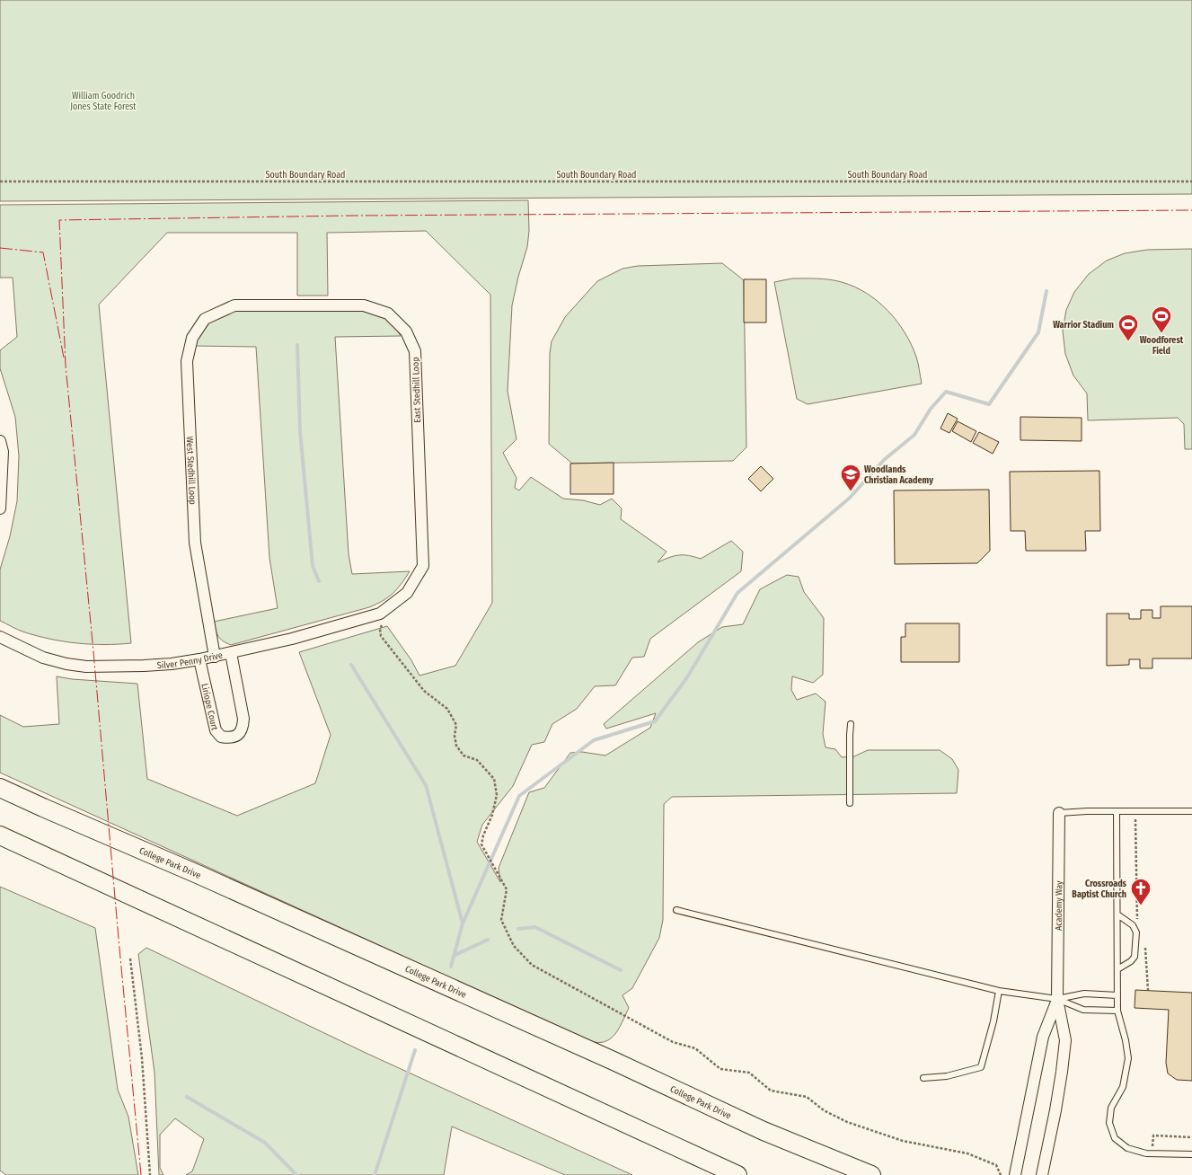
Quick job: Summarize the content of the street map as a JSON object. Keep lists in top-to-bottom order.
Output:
{
  "streets": {
    "main road": ["College Park Drive"],
    "street": [
      "East Stedhill Loop",
      "West Stedhill Loop",
      "Silver Penny Drive",
      "Liriope Court",
      "Academy Way"
    ],
    "path": ["South Boundary Road"]
  },
  "crossings": [
    ["East Stedhill Loop", "West Stedhill Loop"],
    ["East Stedhill Loop", "Silver Penny Drive"],
    ["West Stedhill Loop", "Silver Penny Drive"],
    ["Silver Penny Drive", "Liriope Court"]
  ],
  "parks": ["William Goodrich Jones State Forest"],
  "places": {
    "sports": ["Woodforest Field", "Warrior Stadium"],
    "school or university": ["Woodlands Christian Academy"],
    "church": ["Crossroads Baptist Church"]
  }
}
